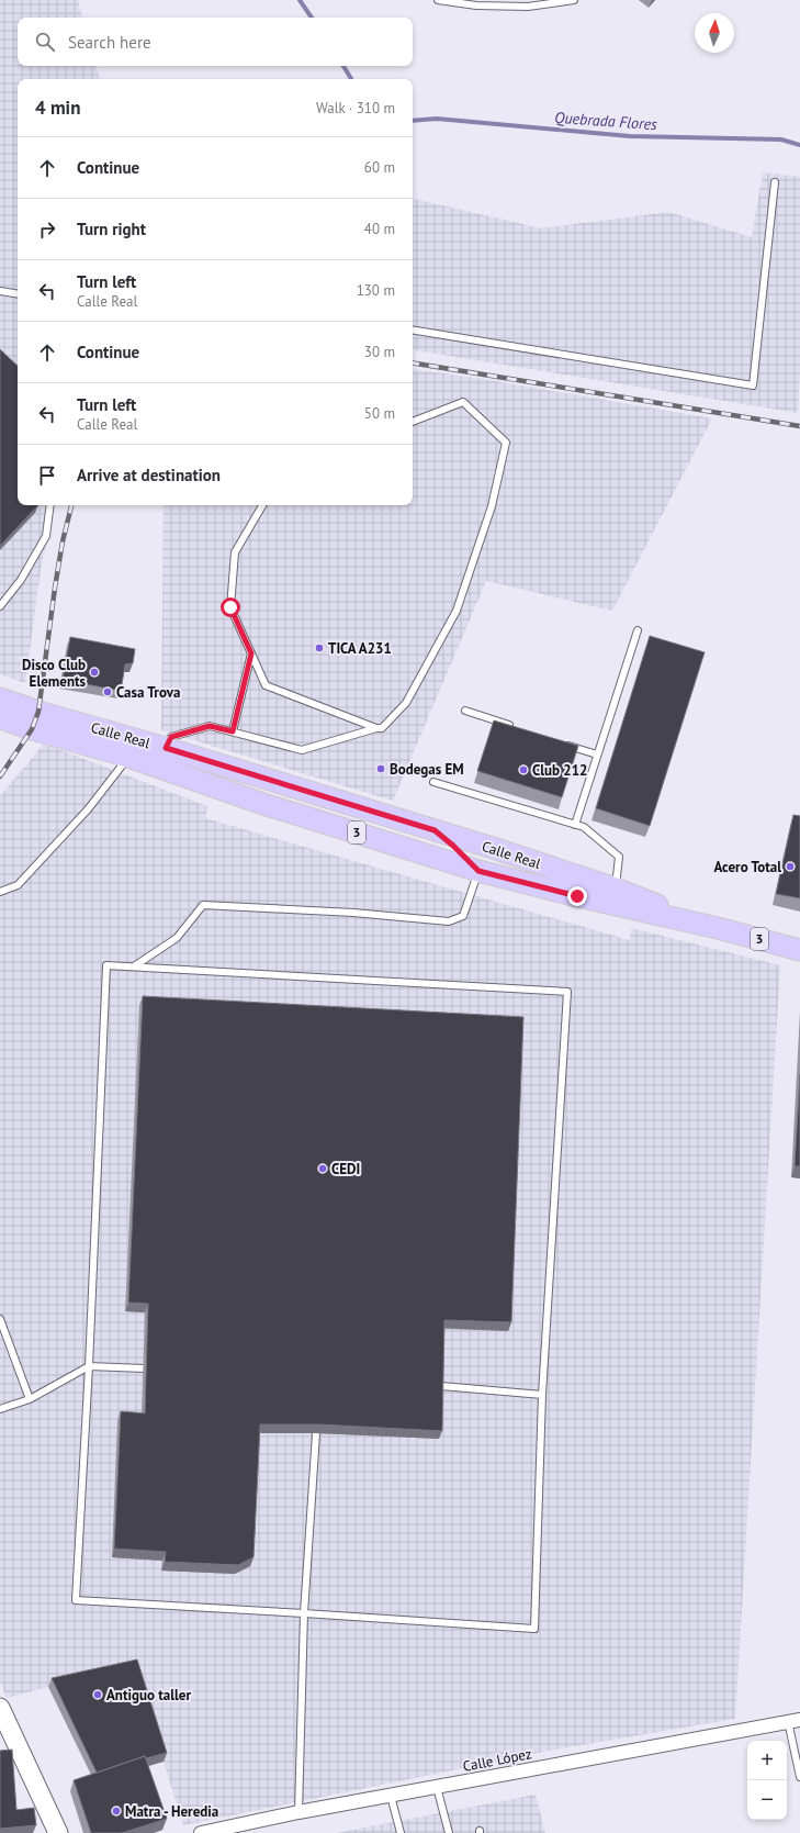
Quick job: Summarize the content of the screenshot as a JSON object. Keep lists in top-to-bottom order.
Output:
{
  "streets": {
    "main road": ["Calle Real", "3"],
    "street": ["Calle López"]
  },
  "water": ["Quebrada Flores"],
  "places": [
    "TICA A231",
    "Disco Club Elements",
    "Casa Trova",
    "Bodegas EM",
    "Club 212",
    "Acero Total",
    "CEDI",
    "Antiguo taller",
    "Matra - Heredia"
  ],
  "north": "top",
  "page": {
    "search": "Search here",
    "heading": ["4 min", "Walk · 310 m"],
    "list": [
      ["Continue", "60 m"],
      ["Turn right", "40 m"],
      ["Turn left", "Calle Real", "130 m"],
      ["Continue", "30 m"],
      ["Turn left", "Calle Real", "50 m"],
      "Arrive at destination"
    ],
    "map_buttons": ["+", "−"]
  }
}
